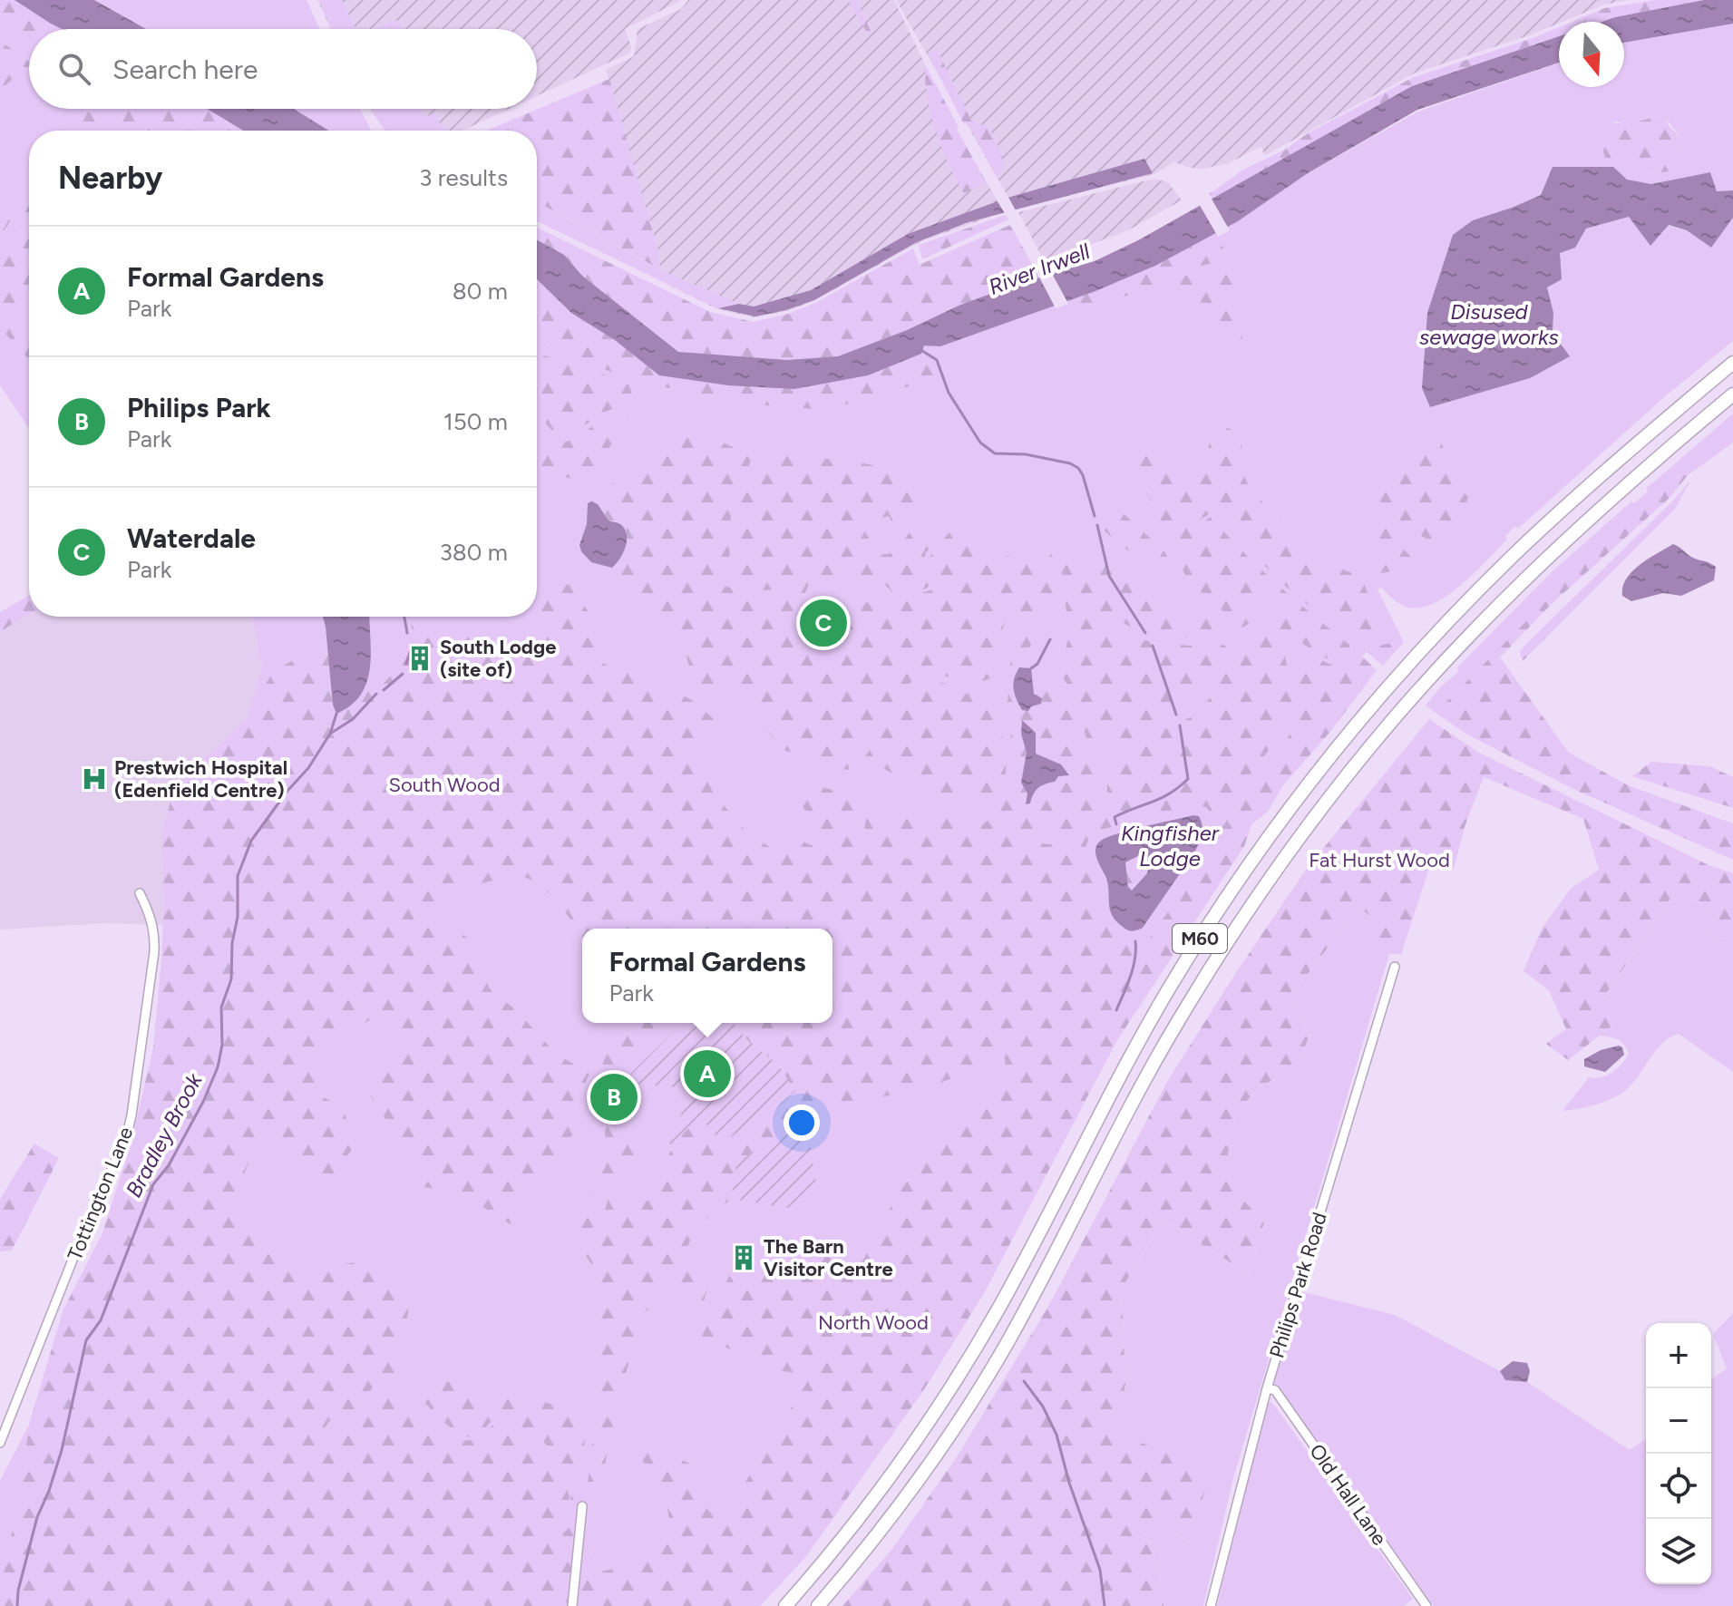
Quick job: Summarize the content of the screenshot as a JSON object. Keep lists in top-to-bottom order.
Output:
{
  "streets": {
    "highway": ["M60"],
    "street": ["Tottington Lane", "Philips Park Road", "Old Hall Lane"]
  },
  "crossings": [
    ["Philips Park Road", "Old Hall Lane"]
  ],
  "water": [
    "River Irwell",
    "Disused sewage works",
    "Kingfisher Lodge",
    "Bradley Brook"
  ],
  "parks": ["South Wood", "Fat Hurst Wood", "North Wood"],
  "places": {
    "building": ["South Lodge (site of)", "The Barn Visitor Centre"],
    "hospital": ["Prestwich Hospital (Edenfield Centre)"]
  },
  "north": "bottom",
  "page": {
    "search": "Search here",
    "heading": ["Nearby", "3 results"],
    "list": [
      {
        "mark": "A",
        "name": "Formal Gardens",
        "note": "Park",
        "value": "80 m"
      },
      {
        "mark": "B",
        "name": "Philips Park",
        "note": "Park",
        "value": "150 m"
      },
      {
        "mark": "C",
        "name": "Waterdale",
        "note": "Park",
        "value": "380 m"
      }
    ],
    "pins": ["C", "A", "B"],
    "popup": ["Formal Gardens", "Park"],
    "map_buttons": ["+", "−"]
  }
}
